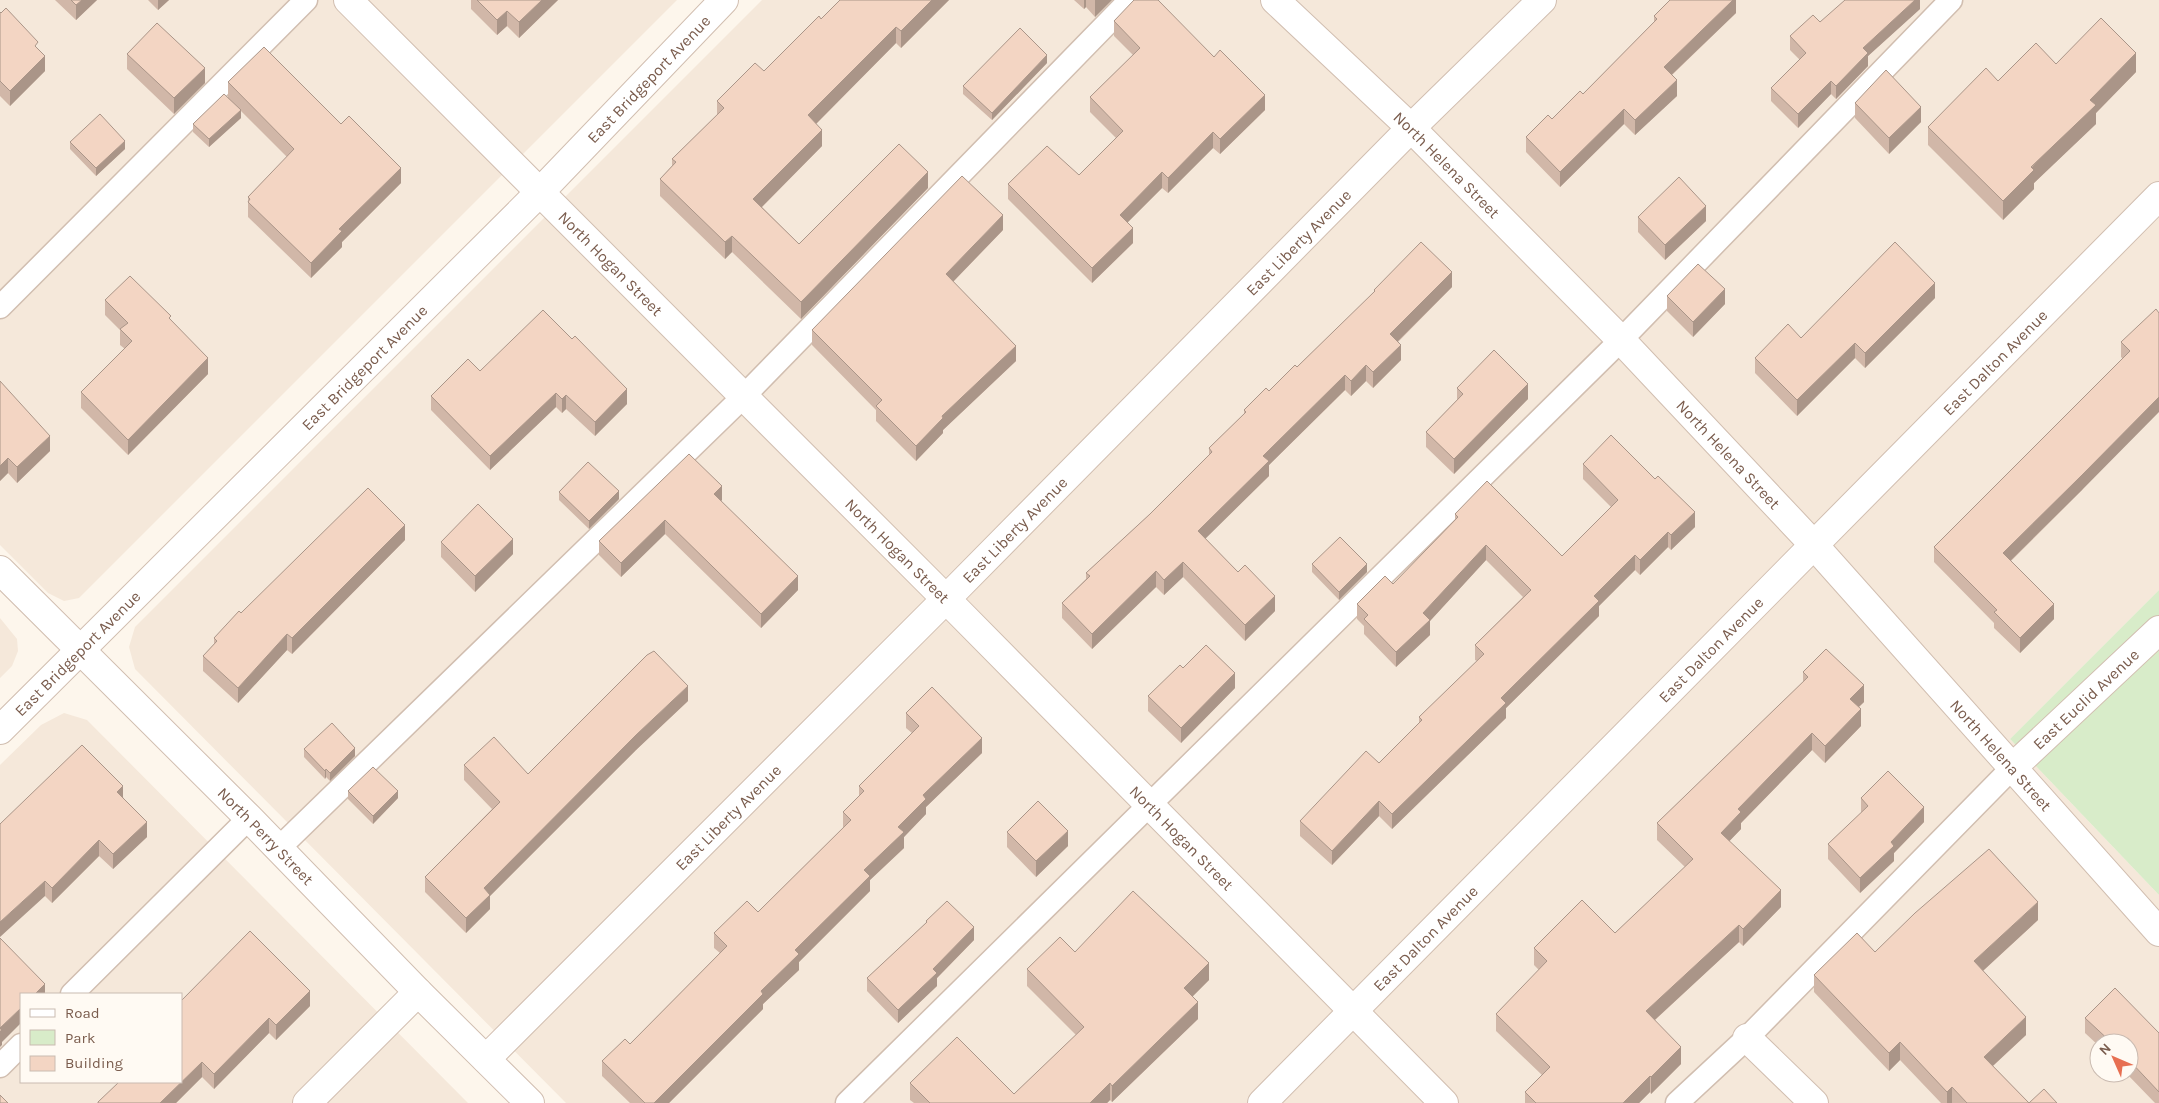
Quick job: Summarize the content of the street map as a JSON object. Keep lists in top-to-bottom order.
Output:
{
  "streets": {
    "street": [
      "East Bridgeport Avenue",
      "North Helena Street",
      "East Liberty Avenue",
      "North Hogan Street",
      "East Dalton Avenue",
      "East Euclid Avenue",
      "North Perry Street"
    ]
  },
  "crossings": [
    ["East Bridgeport Avenue", "North Hogan Street"],
    ["East Bridgeport Avenue", "North Perry Street"],
    ["North Helena Street", "East Liberty Avenue"],
    ["North Helena Street", "East Dalton Avenue"],
    ["North Helena Street", "East Euclid Avenue"],
    ["East Liberty Avenue", "North Hogan Street"],
    ["East Liberty Avenue", "North Perry Street"],
    ["North Hogan Street", "East Dalton Avenue"]
  ],
  "legend": ["Road", "Park", "Building"],
  "north": "top left"
}
